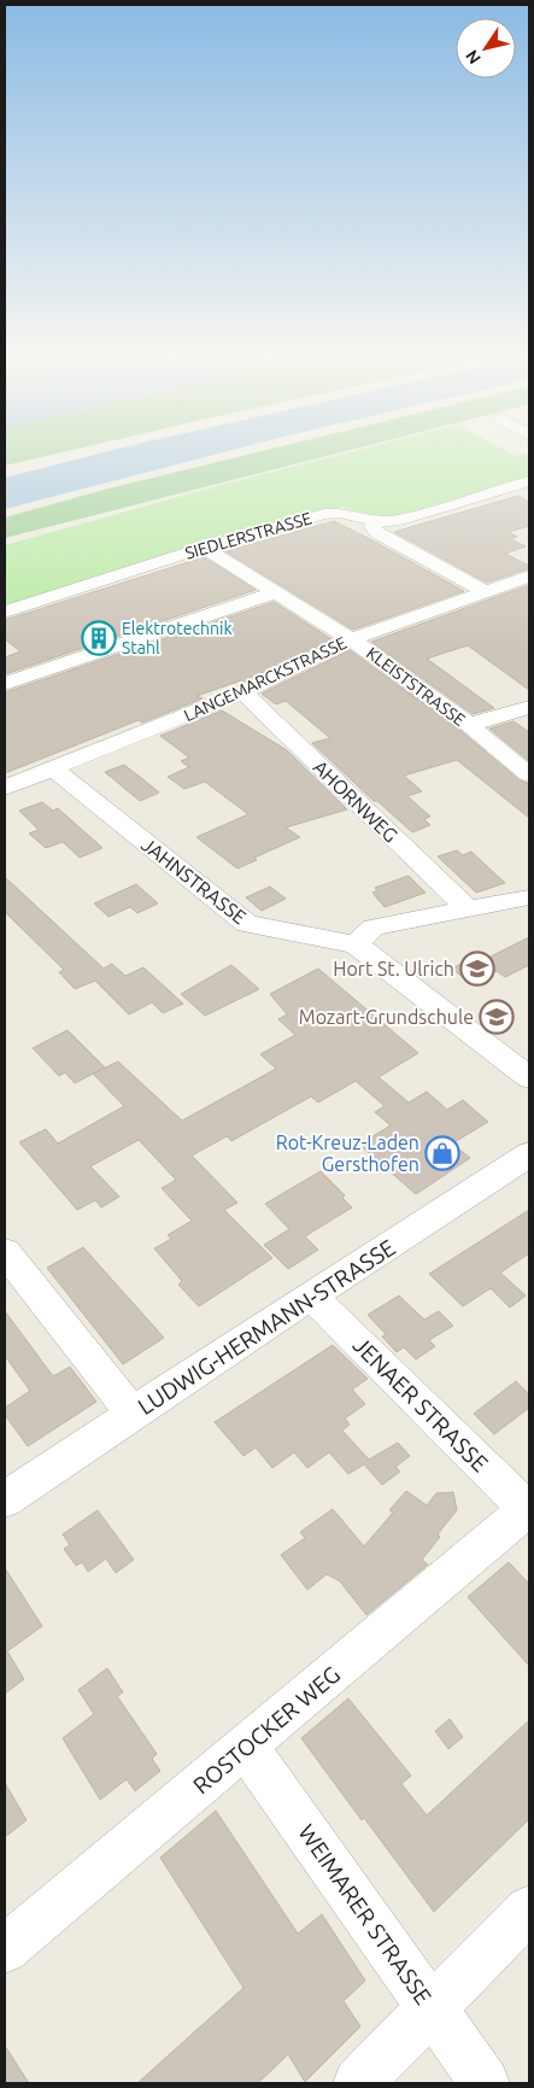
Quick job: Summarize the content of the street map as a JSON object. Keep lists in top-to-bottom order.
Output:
{
  "streets": {
    "street": [
      "SIEDLERSTRASSE",
      "LANGEMARCKSTRASSE",
      "KLEISTSTRASSE",
      "AHORNWEG",
      "JAHNSTRASSE",
      "LUDWIG-HERMANN-STRASSE",
      "JENAER STRASSE",
      "ROSTOCKER WEG",
      "WEIMARER STRASSE"
    ]
  },
  "crossings": [
    ["SIEDLERSTRASSE", "KLEISTSTRASSE"],
    ["LANGEMARCKSTRASSE", "KLEISTSTRASSE"],
    ["LANGEMARCKSTRASSE", "AHORNWEG"],
    ["LANGEMARCKSTRASSE", "JAHNSTRASSE"],
    ["LUDWIG-HERMANN-STRASSE", "JENAER STRASSE"],
    ["JENAER STRASSE", "ROSTOCKER WEG"],
    ["ROSTOCKER WEG", "WEIMARER STRASSE"]
  ],
  "places": {
    "building": ["Elektrotechnik Stahl"],
    "school or university": ["Hort St. Ulrich", "Mozart-Grundschule"],
    "shop": ["Rot-Kreuz-Laden Gersthofen"]
  },
  "north": "bottom left"
}
